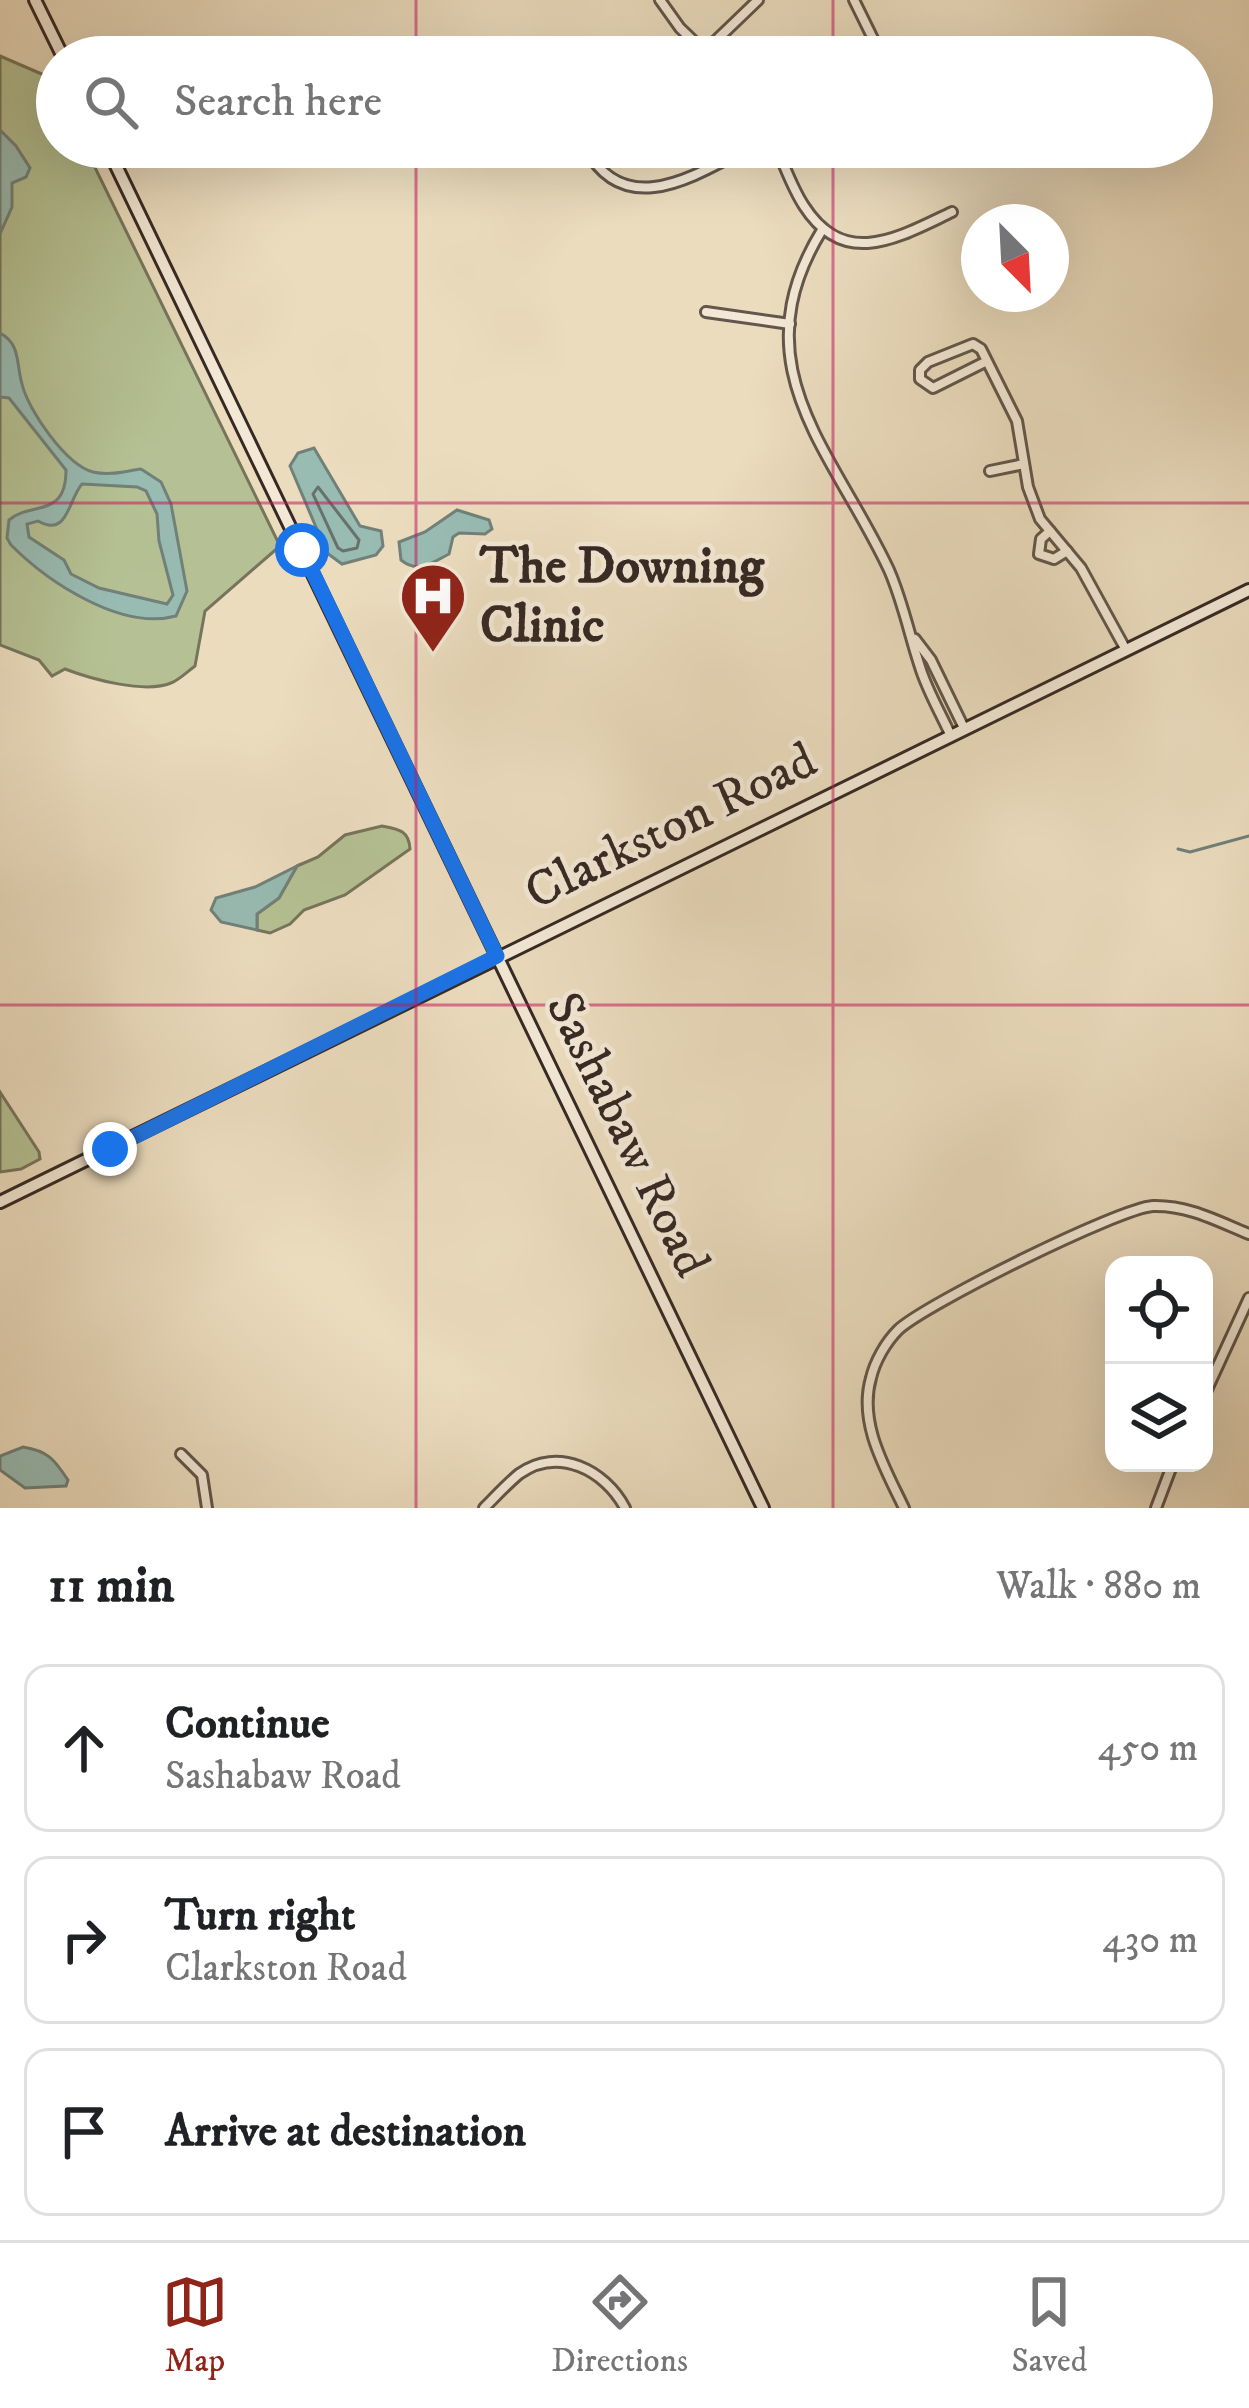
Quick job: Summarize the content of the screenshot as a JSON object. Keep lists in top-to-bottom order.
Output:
{
  "streets": {
    "main road": ["Clarkston Road", "Sashabaw Road"]
  },
  "crossings": [
    ["Clarkston Road", "Sashabaw Road"]
  ],
  "places": {
    "hospital": ["The Downing Clinic"]
  },
  "north": "bottom right",
  "page": {
    "search": "Search here",
    "heading": ["11 min", "Walk · 880 m"],
    "list": [
      ["Continue", "Sashabaw Road", "450 m"],
      ["Turn right", "Clarkston Road", "430 m"],
      "Arrive at destination"
    ],
    "nav": ["Map", "Directions", "Saved"]
  }
}
